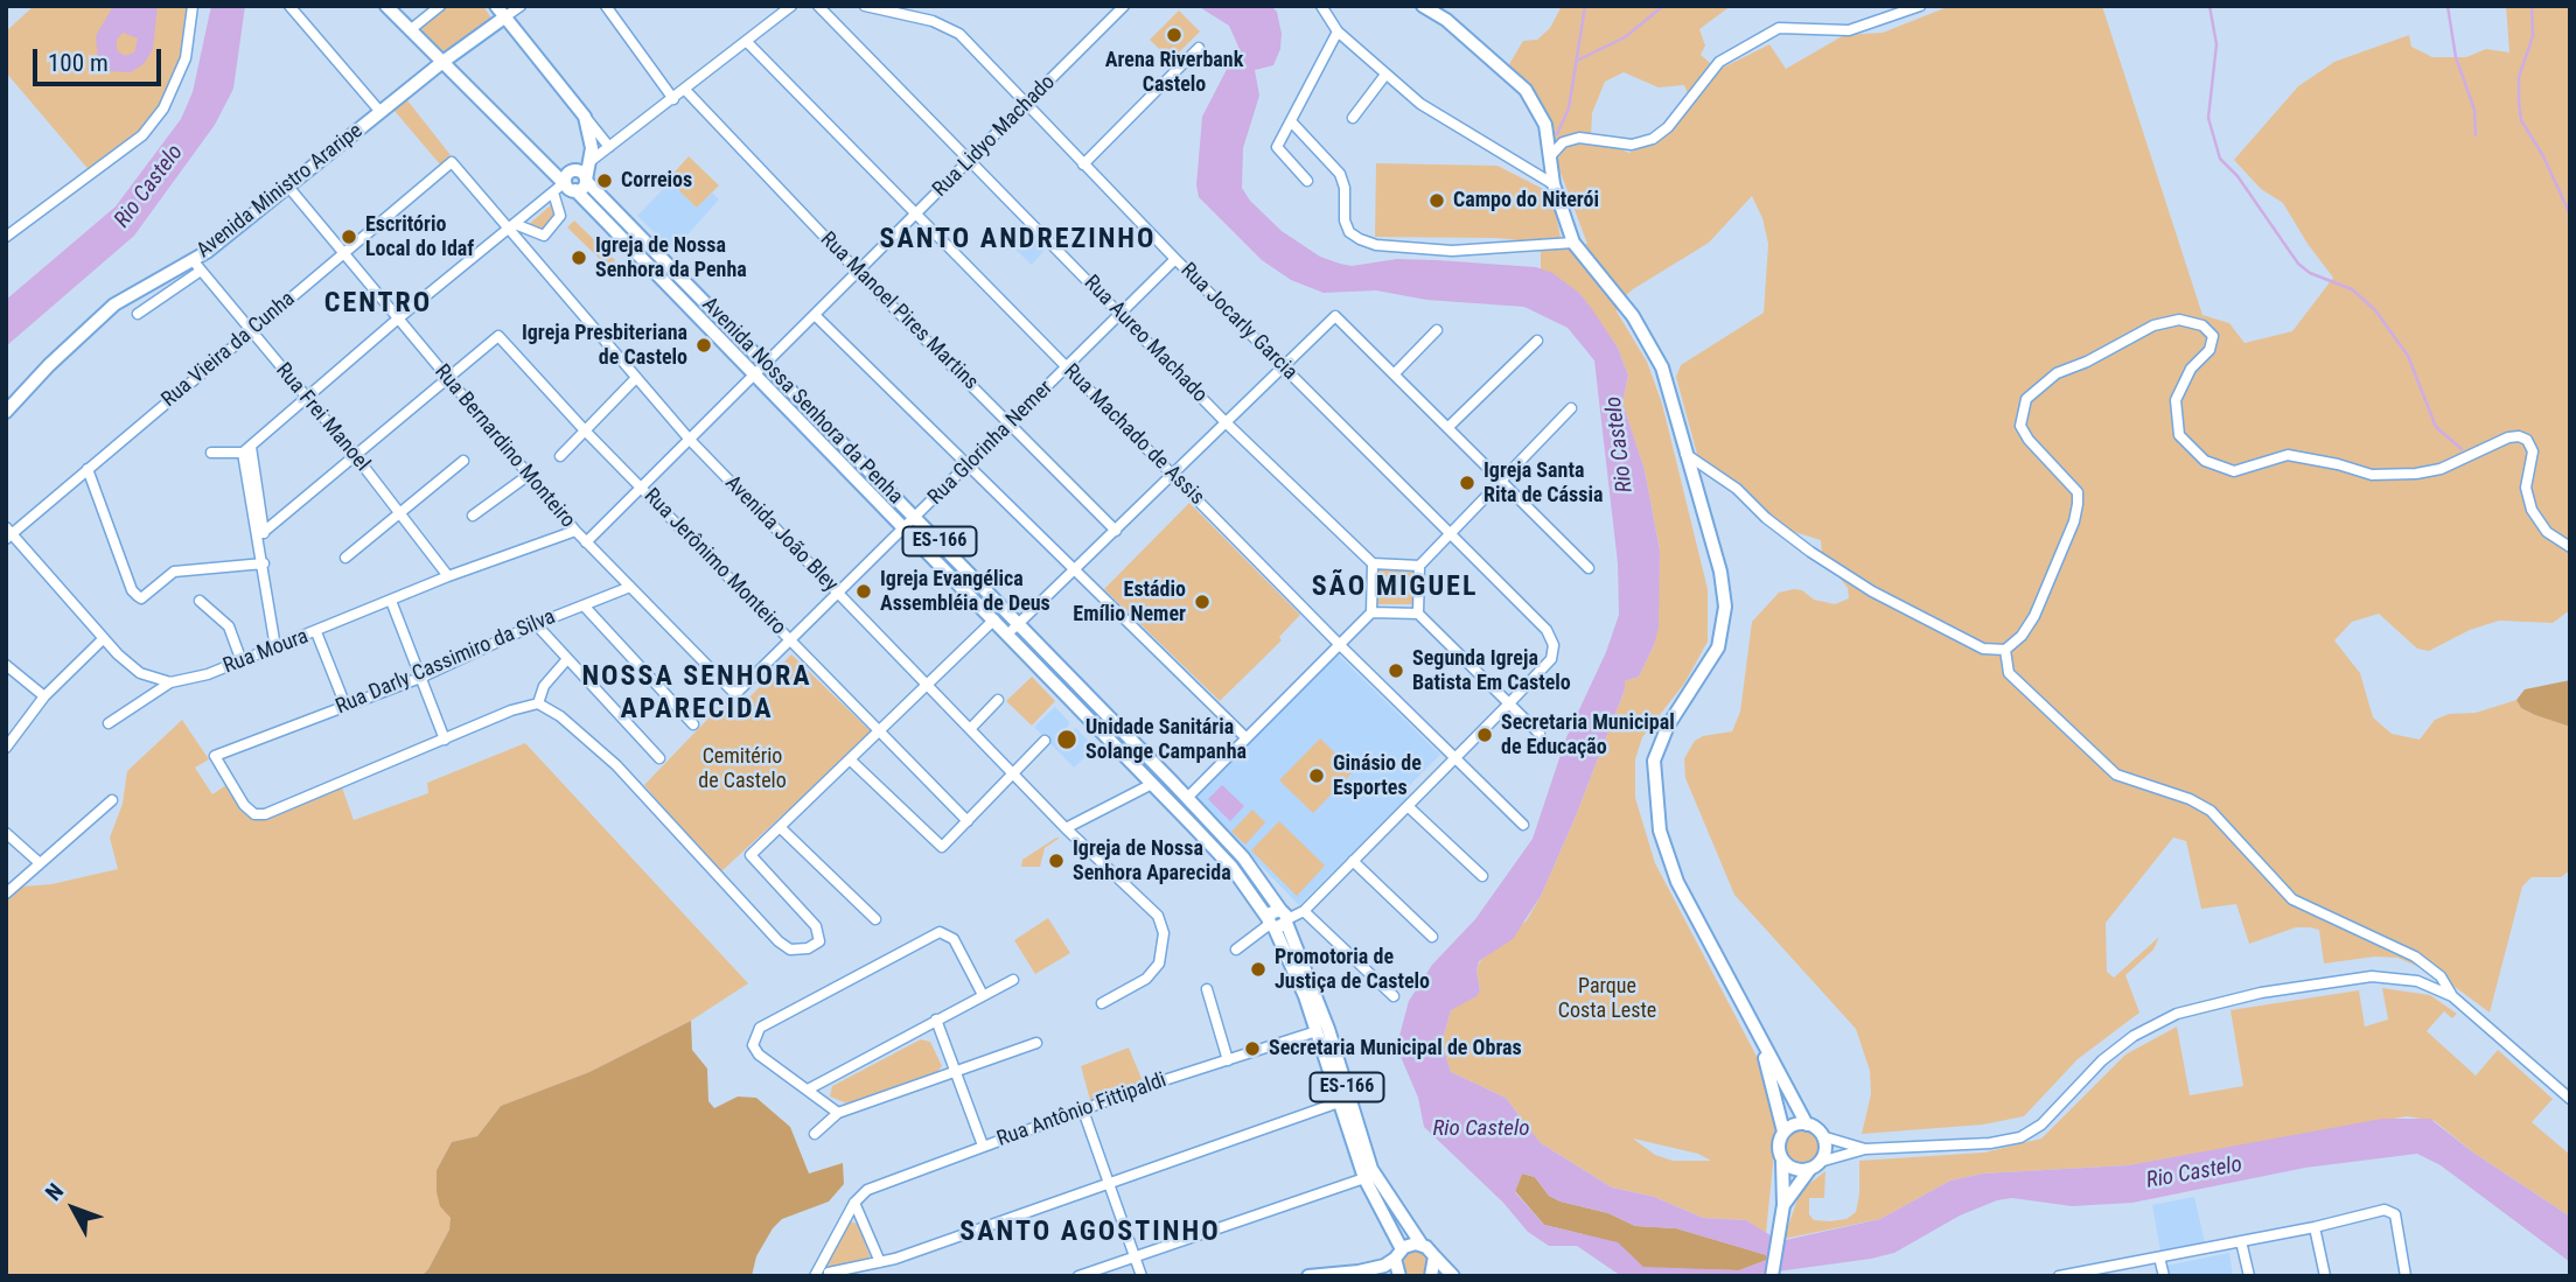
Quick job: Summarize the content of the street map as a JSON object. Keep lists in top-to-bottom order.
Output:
{
  "streets": {
    "main road": ["Avenida Ministro Araripe", "Avenida Nossa Senhora da Penha", "ES-166"],
    "street": [
      "Rua Lidyo Machado",
      "Rua Manoel Pires Martins",
      "Rua Jocarly Garcia",
      "Rua Aureo Machado",
      "Rua Vieira da Cunha",
      "Rua Frei Manoel",
      "Rua Machado de Assis",
      "Rua Glorinha Nemer",
      "Rua Bernardino Monteiro",
      "Avenida João Bley",
      "Rua Jerônimo Monteiro",
      "Rua Moura",
      "Rua Darly Cassimiro da Silva",
      "Rua Antônio Fittipaldi"
    ]
  },
  "crossings": [
    ["Rua Lidyo Machado", "Rua Manoel Pires Martins"],
    ["Rua Lidyo Machado", "Rua Jocarly Garcia"],
    ["Rua Lidyo Machado", "Rua Aureo Machado"],
    ["Rua Lidyo Machado", "Avenida Nossa Senhora da Penha"],
    ["Rua Lidyo Machado", "Rua Machado de Assis"],
    ["Rua Lidyo Machado", "Rua Bernardino Monteiro"],
    ["Rua Lidyo Machado", "Avenida João Bley"],
    ["Rua Lidyo Machado", "Rua Jerônimo Monteiro"],
    ["Avenida Ministro Araripe", "Rua Frei Manoel"],
    ["Avenida Ministro Araripe", "Rua Bernardino Monteiro"],
    ["Rua Manoel Pires Martins", "Rua Glorinha Nemer"],
    ["Rua Jocarly Garcia", "Rua Glorinha Nemer"],
    ["Rua Aureo Machado", "Rua Glorinha Nemer"],
    ["Rua Vieira da Cunha", "Rua Frei Manoel"],
    ["Rua Vieira da Cunha", "Rua Bernardino Monteiro"],
    ["Rua Vieira da Cunha", "Avenida João Bley"],
    ["Avenida Nossa Senhora da Penha", "Rua Glorinha Nemer"],
    ["Avenida Nossa Senhora da Penha", "ES-166"],
    ["Avenida Nossa Senhora da Penha", "Rua Antônio Fittipaldi"],
    ["Rua Frei Manoel", "Rua Moura"],
    ["Rua Machado de Assis", "Rua Glorinha Nemer"],
    ["Rua Glorinha Nemer", "Rua Bernardino Monteiro"],
    ["Rua Glorinha Nemer", "Avenida João Bley"],
    ["Rua Glorinha Nemer", "Rua Jerônimo Monteiro"],
    ["Rua Bernardino Monteiro", "Rua Jerônimo Monteiro"],
    ["Rua Bernardino Monteiro", "Rua Moura"],
    ["Rua Bernardino Monteiro", "Rua Darly Cassimiro da Silva"]
  ],
  "districts": [
    "SANTO ANDREZINHO",
    "CENTRO",
    "SÃO MIGUEL",
    "NOSSA SENHORA APARECIDA",
    "SANTO AGOSTINHO"
  ],
  "water": ["Rio Castelo"],
  "parks": ["Cemitério de Castelo", "Parque Costa Leste"],
  "places": [
    "Arena Riverbank Castelo",
    "Correios",
    "Campo do Niterói",
    "Escritório Local do Idaf",
    "Igreja de Nossa Senhora da Penha",
    "Igreja Presbiteriana de Castelo",
    "Igreja Santa Rita de Cássia",
    "Igreja Evangélica Assembléia de Deus",
    "Estádio Emílio Nemer",
    "Segunda Igreja Batista Em Castelo",
    "Secretaria Municipal de Educação",
    "Unidade Sanitária Solange Campanha",
    "Ginásio de Esportes",
    "Igreja de Nossa Senhora Aparecida",
    "Promotoria de Justiça de Castelo",
    "Secretaria Municipal de Obras"
  ],
  "scale_bar": "100 m",
  "north": "top left"
}
